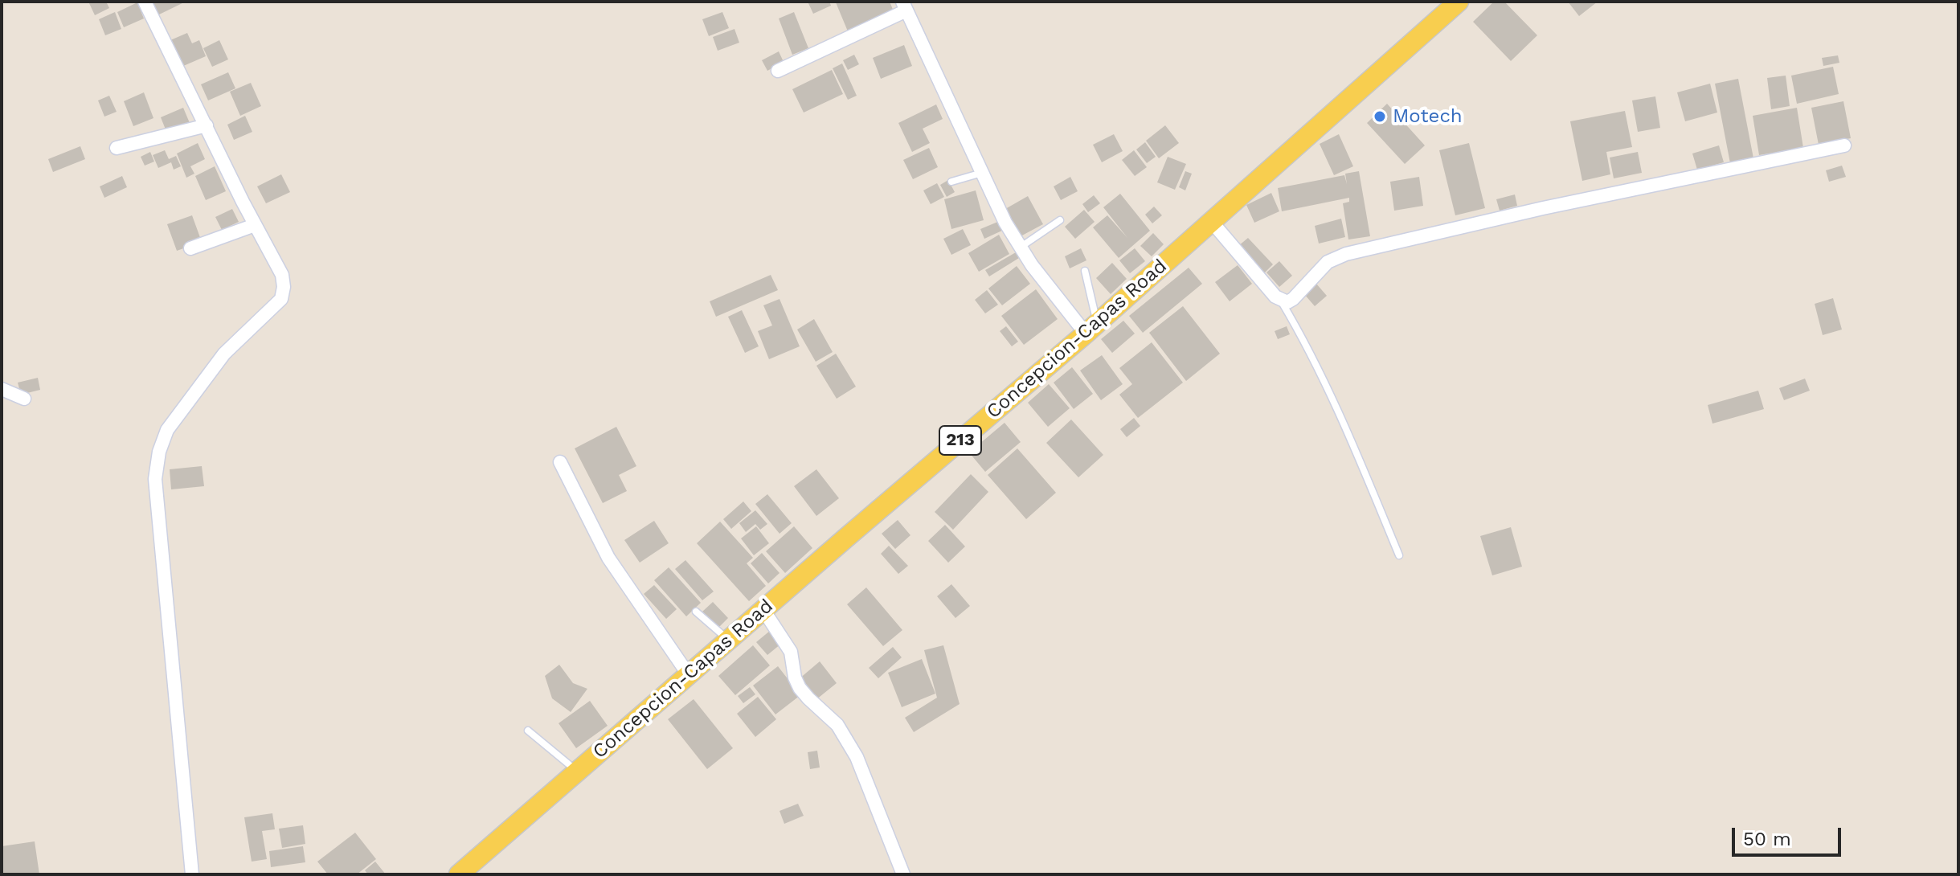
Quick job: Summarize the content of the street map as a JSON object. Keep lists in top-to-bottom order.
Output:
{
  "streets": {
    "main road": ["Concepcion-Capas Road", "213"]
  },
  "places": ["Motech"],
  "scale_bar": "50 m"
}
